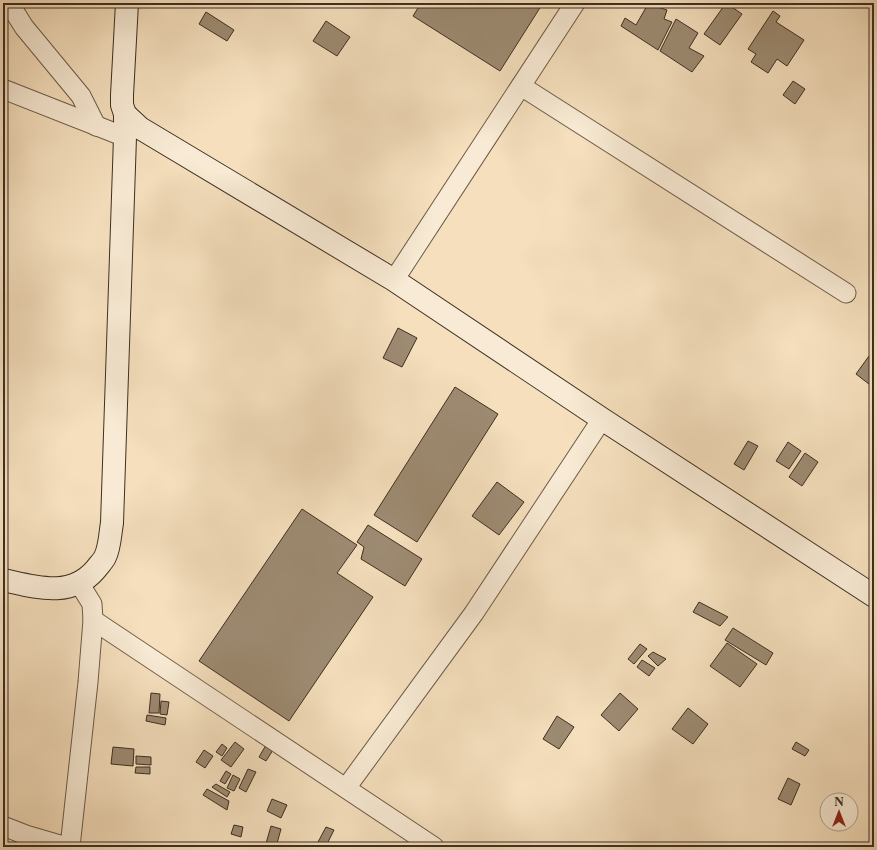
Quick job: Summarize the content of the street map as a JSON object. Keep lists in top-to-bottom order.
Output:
{
  "north": "top"
}
